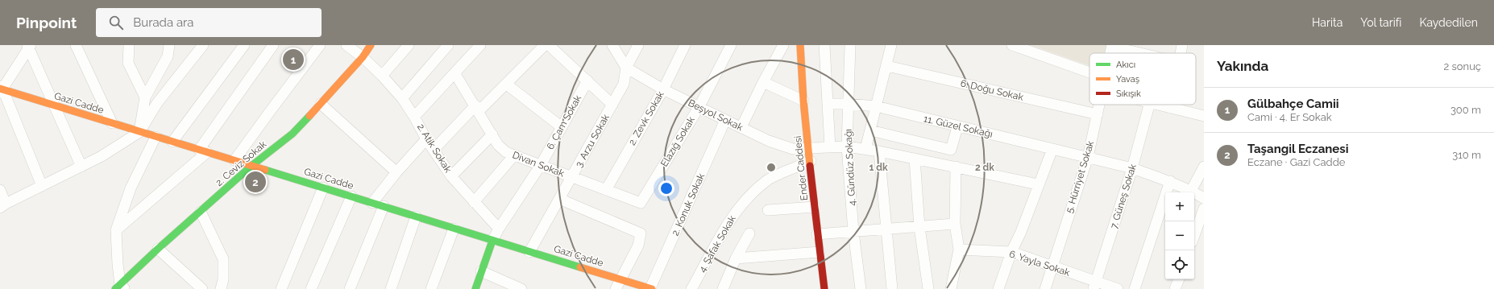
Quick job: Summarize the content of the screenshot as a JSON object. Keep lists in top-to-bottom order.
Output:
{
  "streets": {
    "main road": ["Gazi Cadde", "2. Ceviz Sokak", "Ender Caddesi"],
    "street": [
      "6. Doğu Sokak",
      "Beşyol Sokak",
      "2. Zevk Sokak",
      "6. Çam Sokak",
      "11. Güzel Sokağı",
      "3. Arzu Sokak",
      "Elazığ Sokak",
      "2. Atik Sokak",
      "Divan Sokak",
      "4. Gündüz Sokağı",
      "5. Hürriyet Sokak",
      "7. Güneş Sokak",
      "2. Konuk Sokak",
      "4. Şafak Sokak",
      "6. Yayla Sokak"
    ]
  },
  "crossings": [
    ["6. Doğu Sokak", "5. Hürriyet Sokak"],
    ["Gazi Cadde", "3. Arzu Sokak"],
    ["Gazi Cadde", "2. Ceviz Sokak"],
    ["Gazi Cadde", "2. Konuk Sokak"],
    ["Beşyol Sokak", "2. Zevk Sokak"],
    ["Beşyol Sokak", "3. Arzu Sokak"],
    ["Beşyol Sokak", "Elazığ Sokak"],
    ["Beşyol Sokak", "4. Gündüz Sokağı"],
    ["Beşyol Sokak", "Ender Caddesi"],
    ["Beşyol Sokak", "2. Konuk Sokak"],
    ["2. Zevk Sokak", "Divan Sokak"],
    ["6. Çam Sokak", "2. Atik Sokak"],
    ["6. Çam Sokak", "Divan Sokak"],
    ["11. Güzel Sokağı", "4. Gündüz Sokağı"],
    ["11. Güzel Sokağı", "5. Hürriyet Sokak"],
    ["11. Güzel Sokağı", "7. Güneş Sokak"],
    ["3. Arzu Sokak", "Divan Sokak"],
    ["Elazığ Sokak", "Divan Sokak"],
    ["2. Atik Sokak", "2. Ceviz Sokak"],
    ["Ender Caddesi", "4. Şafak Sokak"],
    ["5. Hürriyet Sokak", "6. Yayla Sokak"],
    ["7. Güneş Sokak", "6. Yayla Sokak"]
  ],
  "legend": ["Akıcı", "Yavaş", "Sıkışık"],
  "page": {
    "header": "Pinpoint",
    "search": "Burada ara",
    "nav": ["Harita", "Yol tarifi", "Kaydedilen"],
    "heading": ["Yakında", "2 sonuç"],
    "pins": ["1", "2"],
    "list": [
      {
        "mark": "1",
        "name": "Gülbahçe Camii",
        "note": "Cami · 4. Er Sokak",
        "value": "300 m"
      },
      {
        "mark": "2",
        "name": "Taşangil Eczanesi",
        "note": "Eczane · Gazi Cadde",
        "value": "310 m"
      }
    ],
    "map_buttons": ["+", "−"]
  },
  "rings": ["1 dk", "2 dk"]
}
